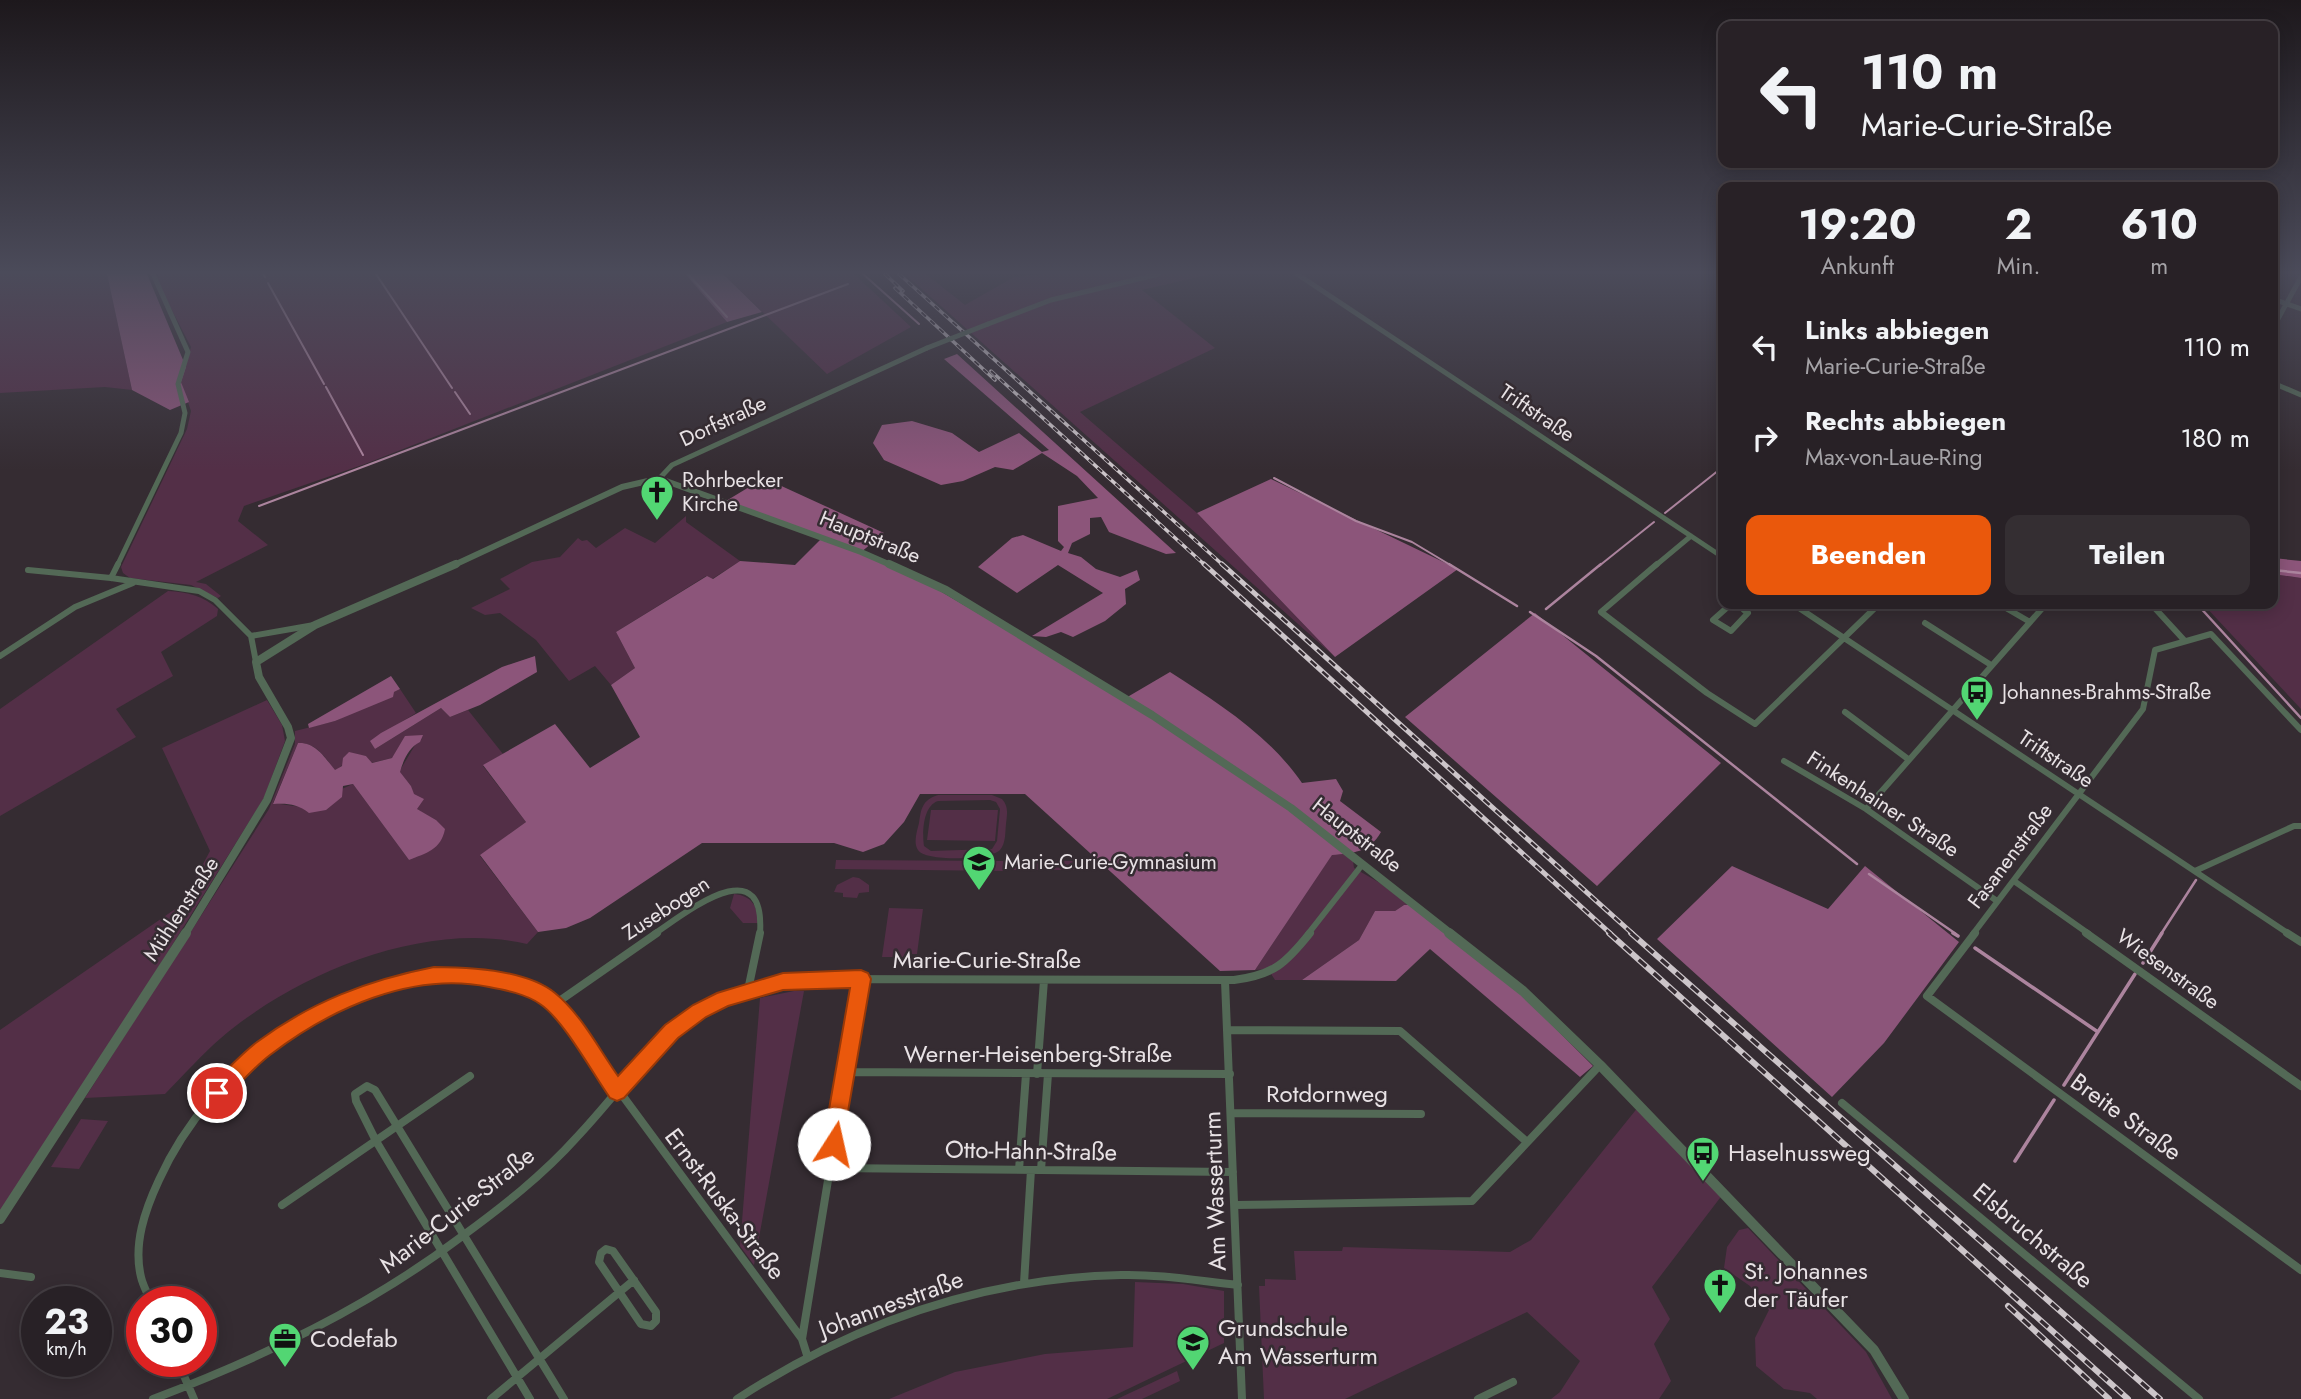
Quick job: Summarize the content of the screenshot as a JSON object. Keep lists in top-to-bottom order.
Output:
{
  "streets": {
    "street": [
      "Triftstraße",
      "Dorfstraße",
      "Hauptstraße",
      "Finkenhainer Straße",
      "Fasanenstraße",
      "Zusebogen",
      "Mühlenstraße",
      "Marie-Curie-Straße",
      "Wiesenstraße",
      "Werner-Heisenberg-Straße",
      "Rotdornweg",
      "Breite Straße",
      "Otto-Hahn-Straße",
      "Am Wasserturm",
      "Ernst-Ruska-Straße",
      "Elsbruchstraße",
      "Johannesstraße"
    ]
  },
  "crossings": [
    ["Triftstraße", "Fasanenstraße"],
    ["Dorfstraße", "Hauptstraße"],
    ["Hauptstraße", "Marie-Curie-Straße"],
    ["Finkenhainer Straße", "Fasanenstraße"],
    ["Fasanenstraße", "Wiesenstraße"],
    ["Fasanenstraße", "Breite Straße"],
    ["Zusebogen", "Marie-Curie-Straße"],
    ["Zusebogen", "Ernst-Ruska-Straße"],
    ["Marie-Curie-Straße", "Am Wasserturm"],
    ["Marie-Curie-Straße", "Ernst-Ruska-Straße"],
    ["Werner-Heisenberg-Straße", "Am Wasserturm"],
    ["Rotdornweg", "Am Wasserturm"],
    ["Otto-Hahn-Straße", "Am Wasserturm"],
    ["Am Wasserturm", "Johannesstraße"]
  ],
  "places": {
    "church": ["Rohrbecker Kirche", "St. Johannes der Täufer"],
    "bus stop": ["Johannes-Brahms-Straße", "Haselnussweg"],
    "school or university": ["Marie-Curie-Gymnasium", "Grundschule Am Wasserturm"],
    "office": ["Codefab"]
  },
  "page": {
    "turn": ["110 m", "Marie-Curie-Straße"],
    "eta": [
      "19:20",
      "Ankunft",
      "2",
      "Min.",
      "610",
      "m"
    ],
    "list": [
      {
        "name": "Links abbiegen",
        "note": "Marie-Curie-Straße",
        "value": "110 m"
      },
      {
        "name": "Rechts abbiegen",
        "note": "Max-von-Laue-Ring",
        "value": "180 m"
      }
    ],
    "buttons": ["Beenden", "Teilen"],
    "speed": "23 km/h",
    "limit": "30"
  }
}
